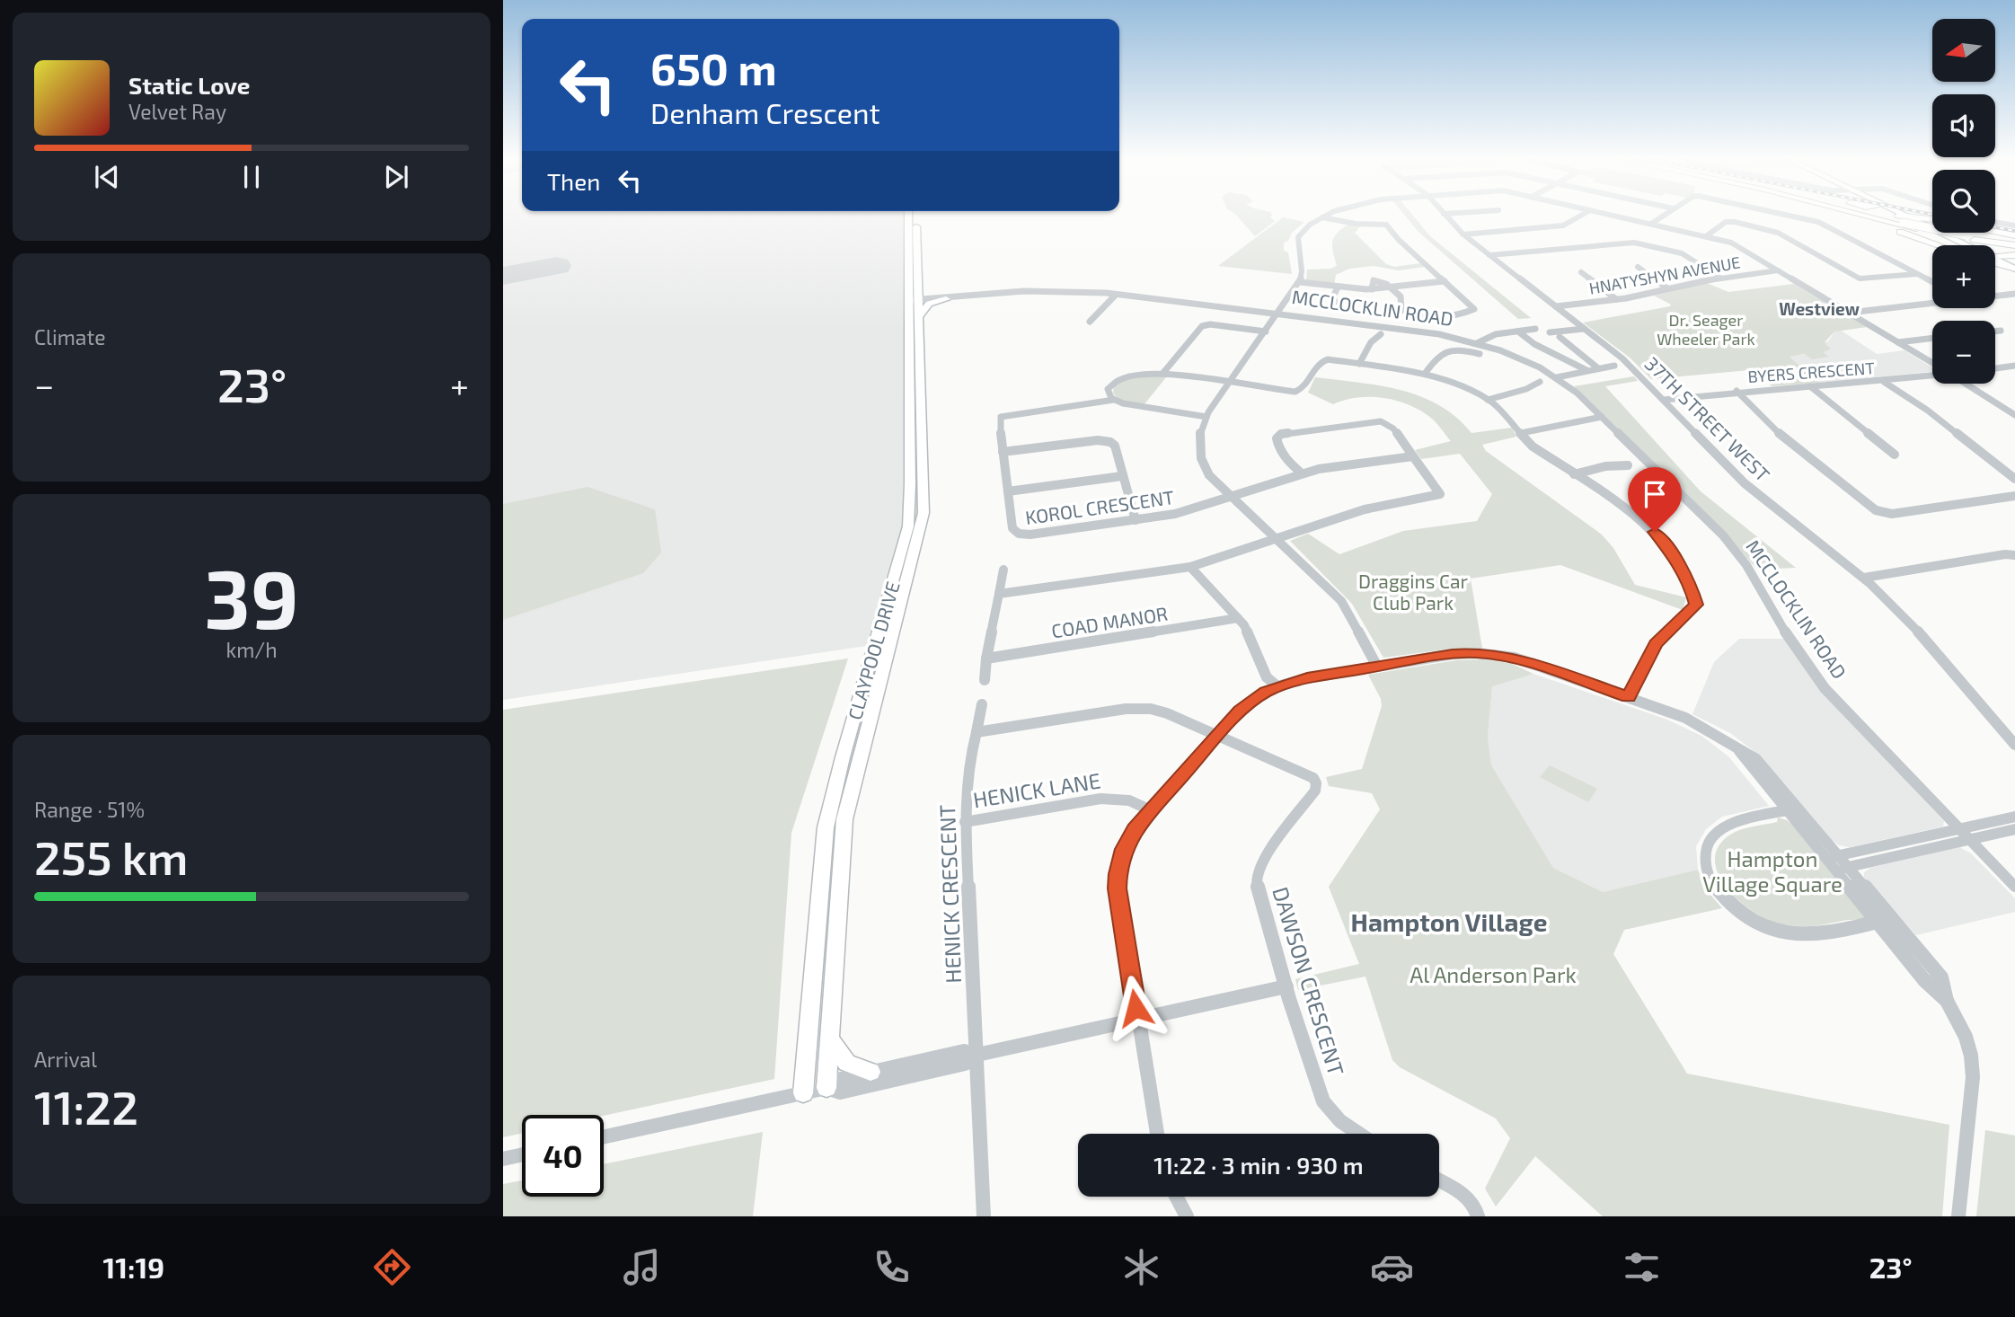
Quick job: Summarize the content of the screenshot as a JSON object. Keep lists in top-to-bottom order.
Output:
{
  "streets": {
    "main road": ["CLAYPOOL DRIVE"],
    "street": [
      "HNATYSHYN AVENUE",
      "MCCLOCKLIN ROAD",
      "BYERS CRESCENT",
      "37TH STREET WEST",
      "KOROL CRESCENT",
      "COAD MANOR",
      "HENICK LANE",
      "HENICK CRESCENT",
      "DAWSON CRESCENT"
    ]
  },
  "crossings": [
    ["HNATYSHYN AVENUE", "37TH STREET WEST"],
    ["BYERS CRESCENT", "37TH STREET WEST"],
    ["HENICK LANE", "HENICK CRESCENT"]
  ],
  "districts": ["Westview", "Hampton Village"],
  "parks": [
    "Dr. Seager Wheeler Park",
    "Draggins Car Club Park",
    "Hampton Village Square",
    "Al Anderson Park"
  ],
  "north": "left",
  "page": {
    "map_buttons": ["+", "−"],
    "turn": ["650 m", "Denham Crescent"],
    "song": ["Static Love", "Velvet Ray"],
    "then": "Then",
    "tile": [
      "Climate",
      ["39", "km/h"],
      ["Range · 51%", "255 km"],
      ["Arrival", "11:22"]
    ],
    "heat": ["−", "23°", "+"],
    "limit": "40",
    "trip": "11:22 · 3 min · 930 m",
    "tabs": ["11:19", "23°"]
  }
}
